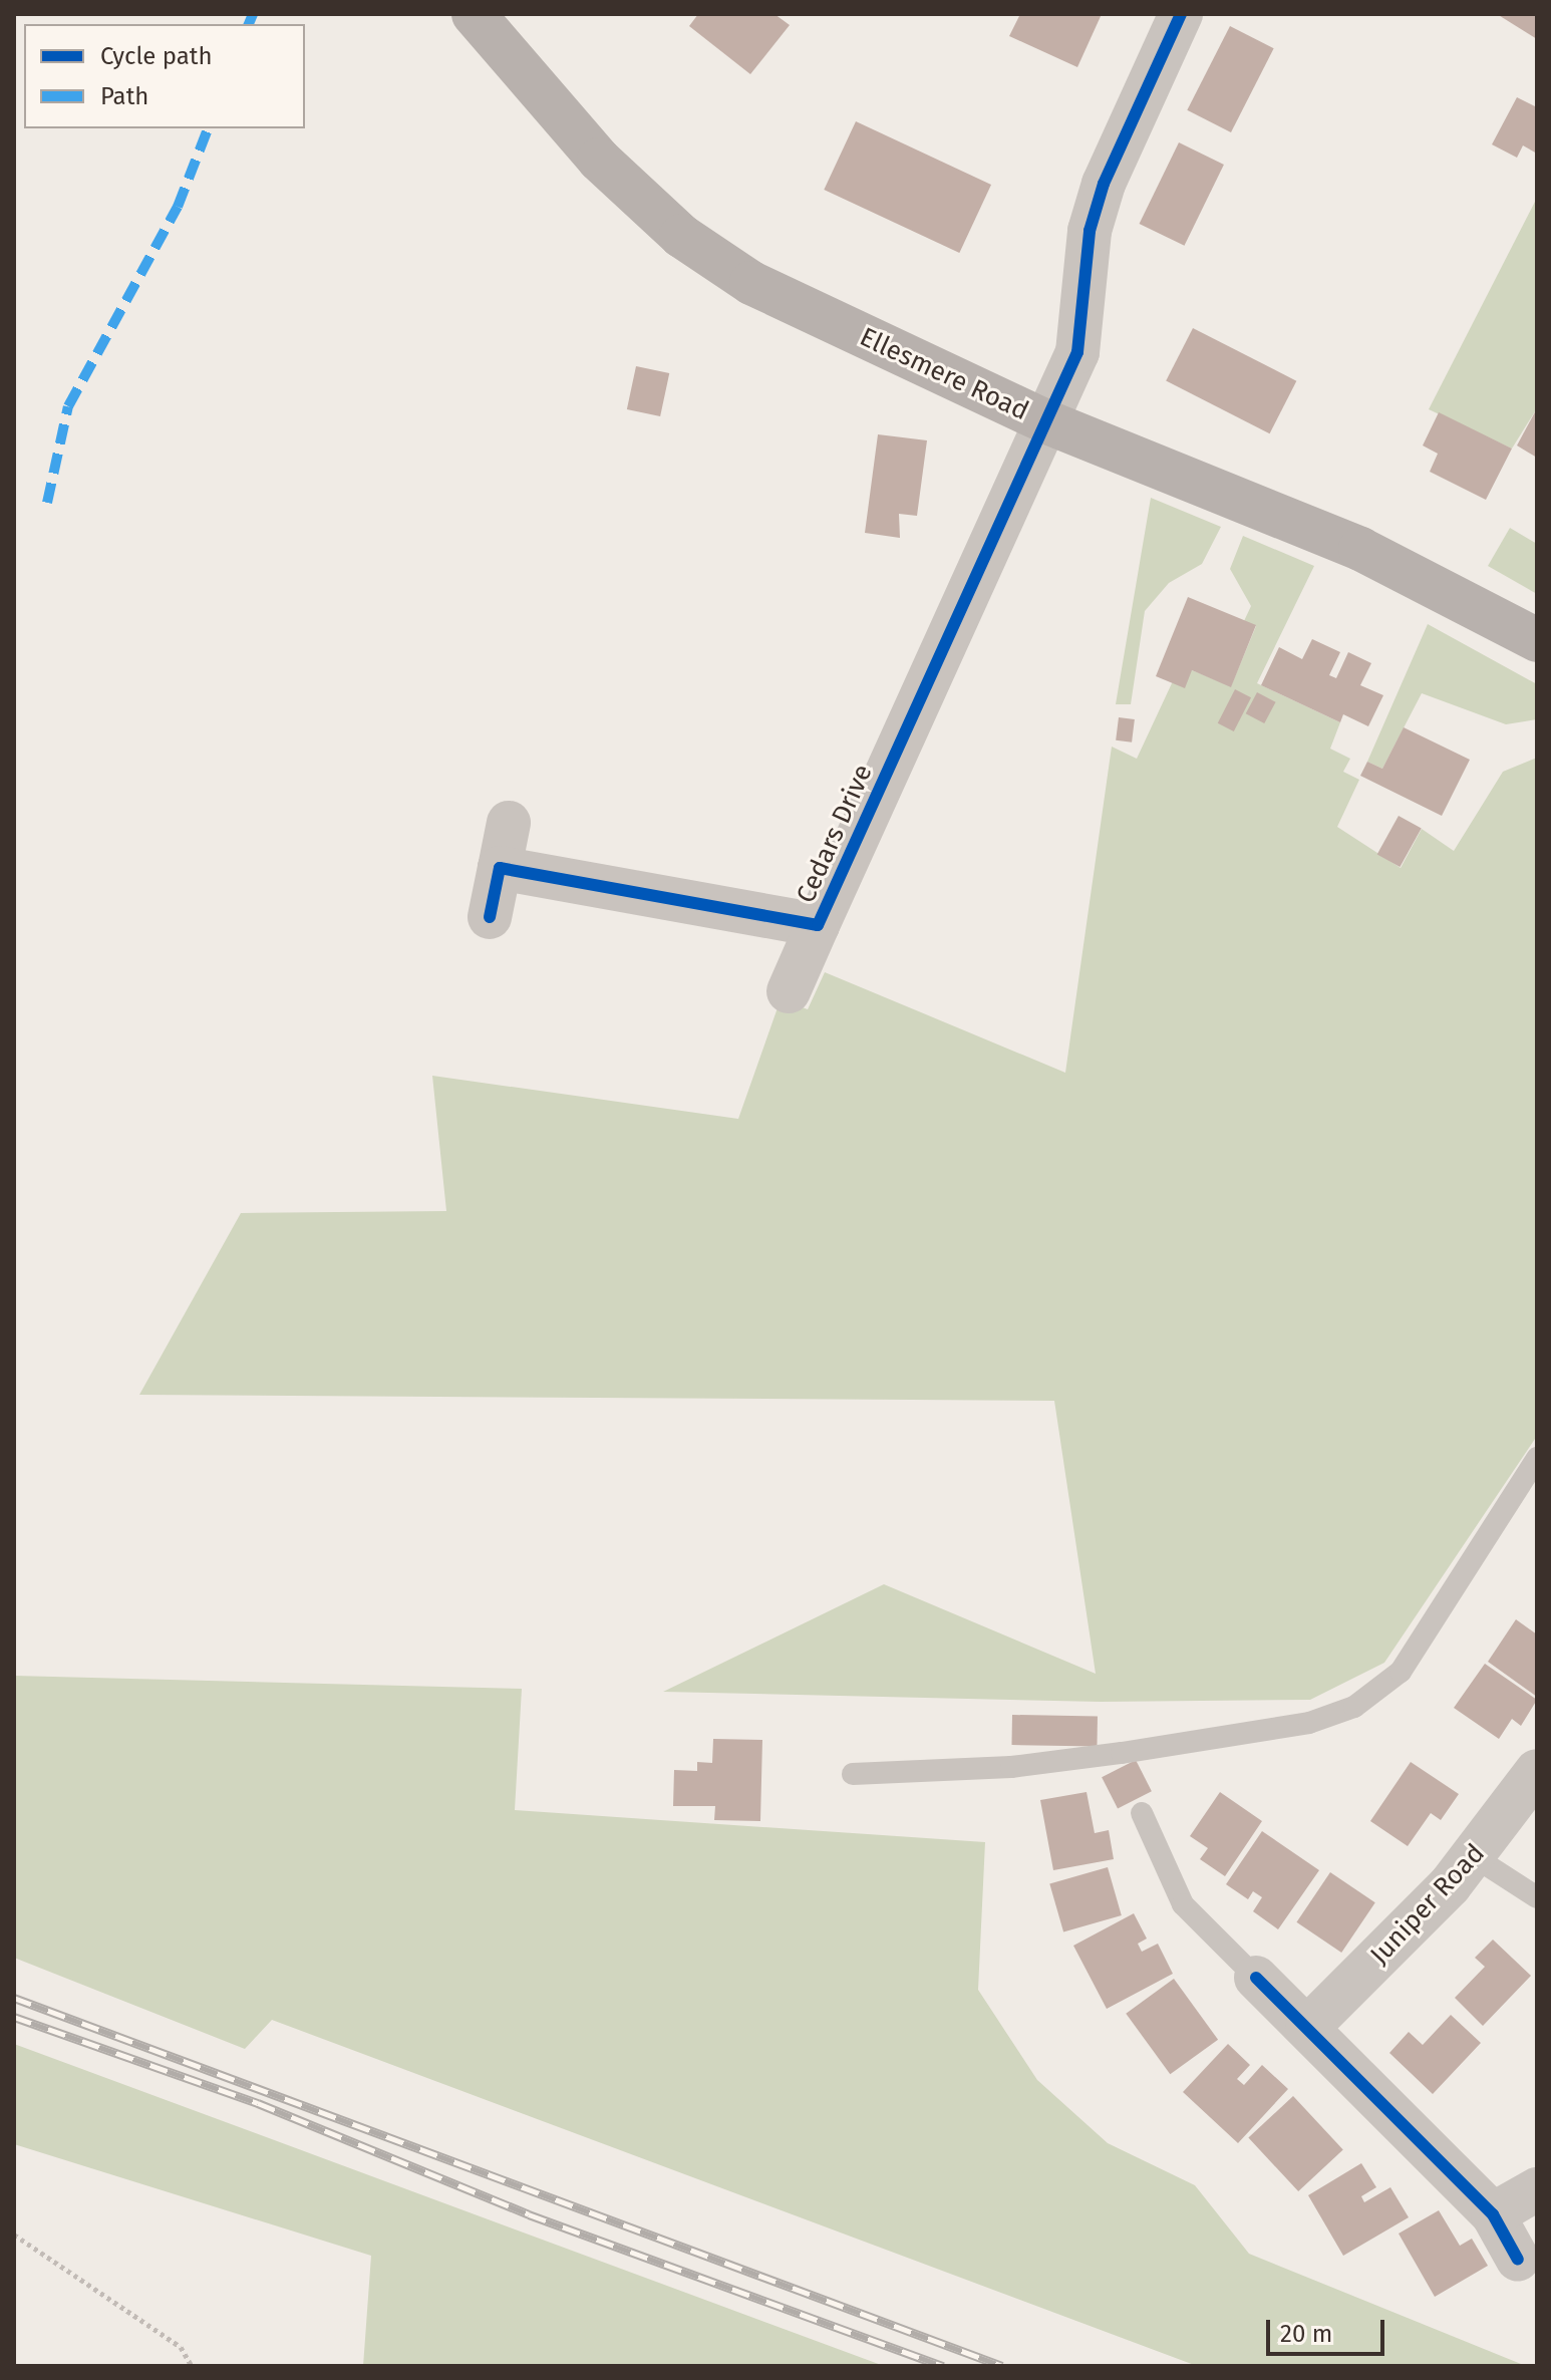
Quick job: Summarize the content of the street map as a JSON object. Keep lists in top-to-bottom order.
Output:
{
  "streets": {
    "main road": ["Ellesmere Road"],
    "street": ["Cedars Drive", "Juniper Road"]
  },
  "crossings": [
    ["Ellesmere Road", "Cedars Drive"]
  ],
  "legend": ["Cycle path", "Path"],
  "scale_bar": "20 m"
}
